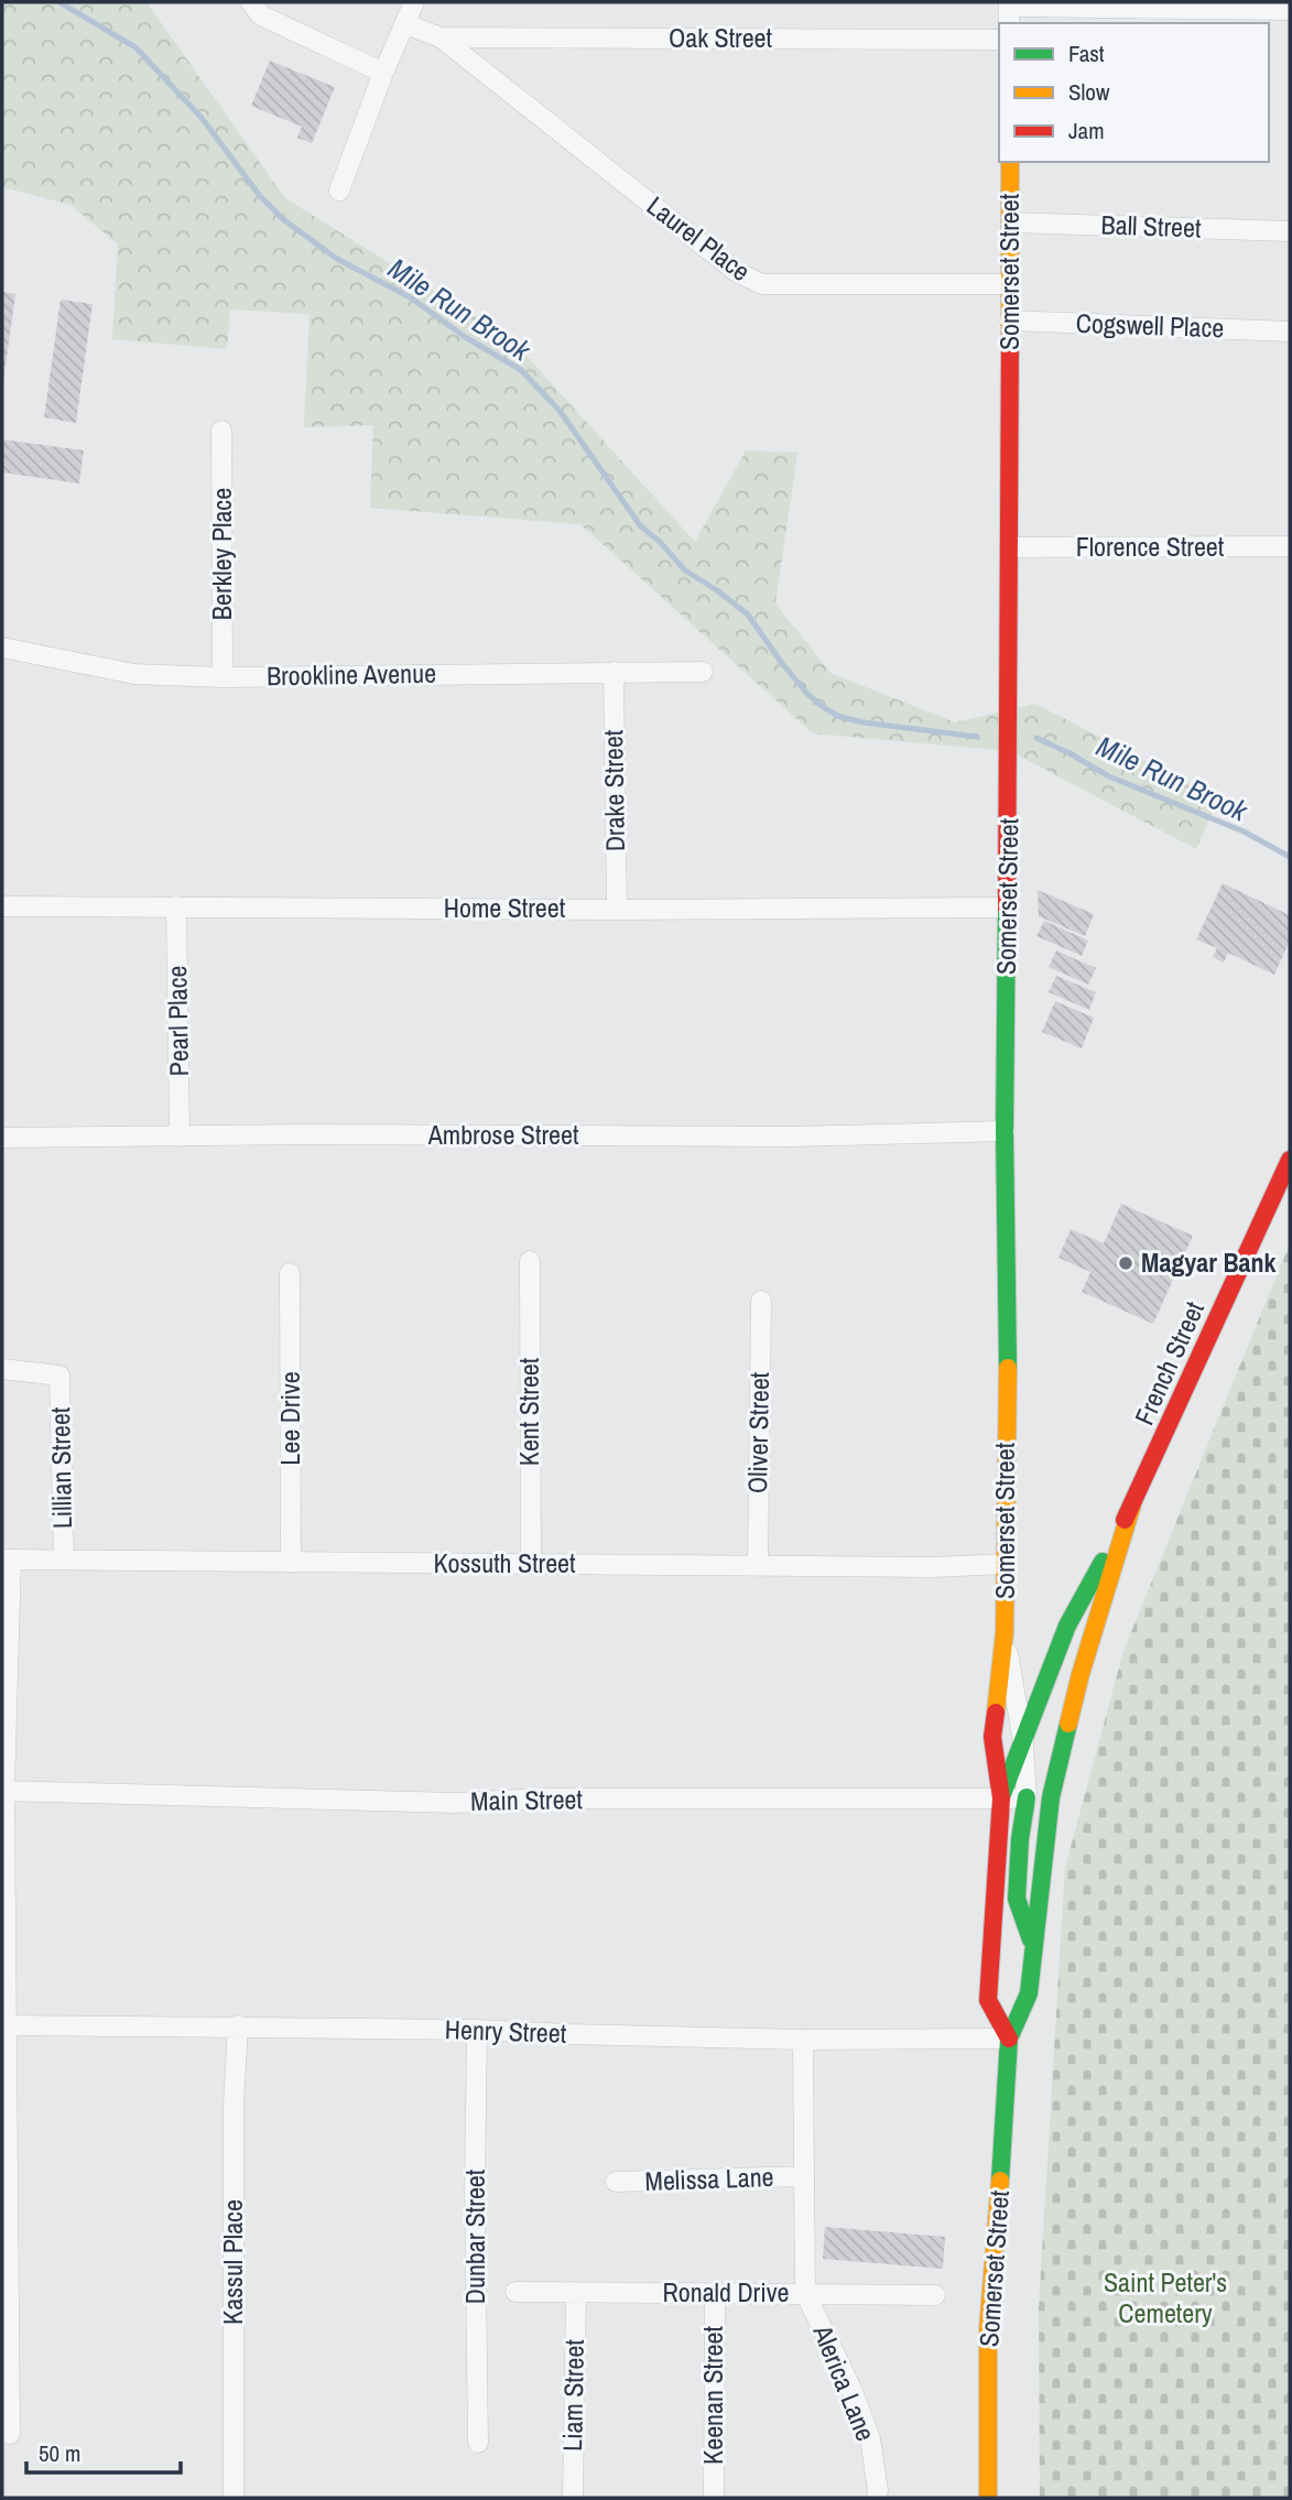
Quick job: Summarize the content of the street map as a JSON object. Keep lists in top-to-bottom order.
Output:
{
  "streets": {
    "main road": ["Somerset Street", "French Street"],
    "street": [
      "Oak Street",
      "Ball Street",
      "Laurel Place",
      "Cogswell Place",
      "Florence Street",
      "Berkley Place",
      "Brookline Avenue",
      "Drake Street",
      "Home Street",
      "Pearl Place",
      "Ambrose Street",
      "Kent Street",
      "Lee Drive",
      "Oliver Street",
      "Lillian Street",
      "Kossuth Street",
      "Main Street",
      "Henry Street",
      "Melissa Lane",
      "Dunbar Street",
      "Kassul Place",
      "Ronald Drive",
      "Alerica Lane",
      "Liam Street",
      "Keenan Street"
    ]
  },
  "crossings": [
    ["Oak Street", "Laurel Place"],
    ["Ball Street", "Somerset Street"],
    ["Laurel Place", "Somerset Street"],
    ["Somerset Street", "Cogswell Place"],
    ["Somerset Street", "Florence Street"],
    ["Somerset Street", "Home Street"],
    ["Somerset Street", "Ambrose Street"],
    ["Somerset Street", "French Street"],
    ["Somerset Street", "Kossuth Street"],
    ["Somerset Street", "Main Street"],
    ["Somerset Street", "Henry Street"],
    ["Berkley Place", "Brookline Avenue"],
    ["Brookline Avenue", "Drake Street"],
    ["Drake Street", "Home Street"],
    ["Home Street", "Pearl Place"],
    ["Pearl Place", "Ambrose Street"],
    ["French Street", "Main Street"],
    ["Kent Street", "Kossuth Street"],
    ["Lee Drive", "Kossuth Street"],
    ["Oliver Street", "Kossuth Street"],
    ["Lillian Street", "Kossuth Street"],
    ["Henry Street", "Melissa Lane"],
    ["Henry Street", "Dunbar Street"],
    ["Henry Street", "Kassul Place"],
    ["Melissa Lane", "Alerica Lane"],
    ["Ronald Drive", "Alerica Lane"],
    ["Ronald Drive", "Liam Street"],
    ["Ronald Drive", "Keenan Street"]
  ],
  "water": ["Mile Run Brook"],
  "parks": ["Saint Peter's Cemetery"],
  "places": ["Magyar Bank"],
  "legend": ["Fast", "Slow", "Jam"],
  "scale_bar": "50 m"
}
